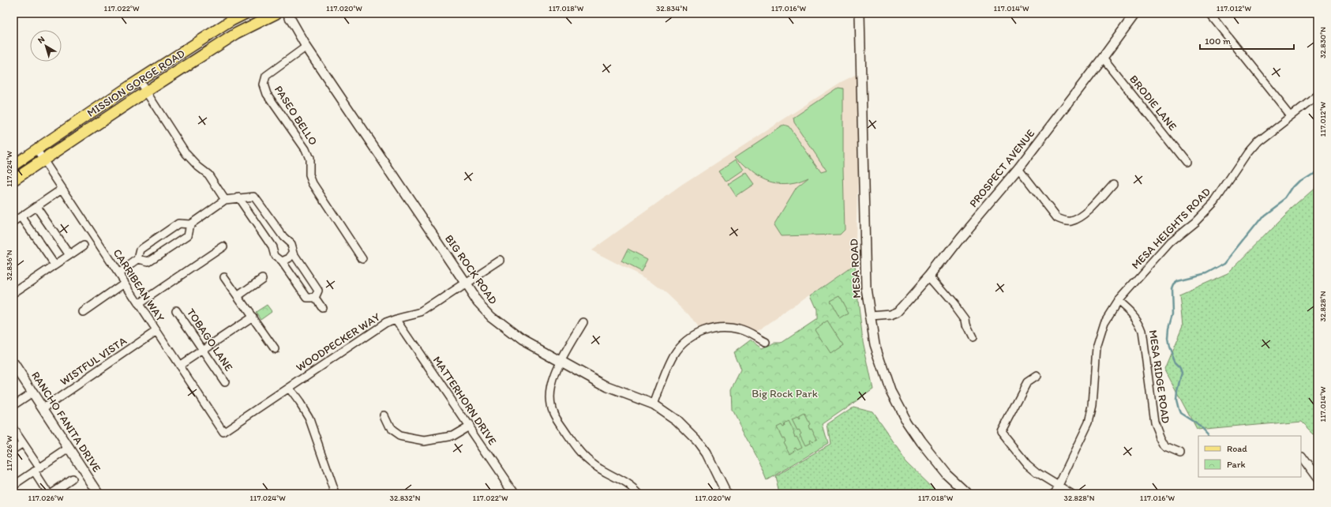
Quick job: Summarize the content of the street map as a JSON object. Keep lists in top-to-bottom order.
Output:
{
  "streets": {
    "main road": ["MISSION GORGE ROAD"],
    "street": [
      "BRODIE LANE",
      "PASEO BELLO",
      "PROSPECT AVENUE",
      "MESA HEIGHTS ROAD",
      "MESA ROAD",
      "BIG ROCK ROAD",
      "CARRIBEAN WAY",
      "TOBAGO LANE",
      "WOODPECKER WAY",
      "WISTFUL VISTA",
      "MESA RIDGE ROAD",
      "MATTERHORN DRIVE",
      "RANCHO FANITA DRIVE"
    ]
  },
  "crossings": [
    ["MISSION GORGE ROAD", "CARRIBEAN WAY"],
    ["BRODIE LANE", "PROSPECT AVENUE"],
    ["PASEO BELLO", "BIG ROCK ROAD"],
    ["PROSPECT AVENUE", "MESA ROAD"],
    ["MESA HEIGHTS ROAD", "MESA RIDGE ROAD"],
    ["BIG ROCK ROAD", "WOODPECKER WAY"],
    ["CARRIBEAN WAY", "WOODPECKER WAY"],
    ["CARRIBEAN WAY", "WISTFUL VISTA"],
    ["WOODPECKER WAY", "MATTERHORN DRIVE"],
    ["WISTFUL VISTA", "RANCHO FANITA DRIVE"]
  ],
  "parks": ["Big Rock Park"],
  "legend": ["Road", "Park"],
  "scale_bar": "100 m",
  "north": "top left",
  "coordinates": [
    "117.022°W",
    "117.020°W",
    "117.018°W",
    "32.834°N",
    "117.016°W",
    "117.014°W",
    "117.012°W",
    "32.830°N",
    "117.024°W",
    "32.836°N",
    "32.828°N",
    "117.026°W",
    "32.832°N"
  ]
}
